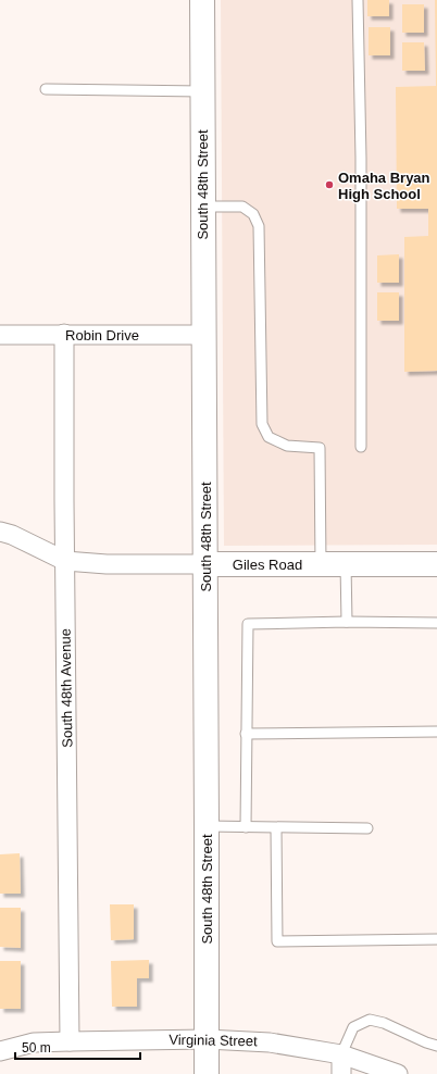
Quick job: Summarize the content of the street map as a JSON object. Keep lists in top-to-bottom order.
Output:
{
  "streets": {
    "street": [
      "South 48th Street",
      "Robin Drive",
      "Giles Road",
      "South 48th Avenue",
      "Virginia Street"
    ]
  },
  "crossings": [
    ["South 48th Street", "Robin Drive"],
    ["South 48th Street", "Giles Road"],
    ["South 48th Street", "Virginia Street"],
    ["Robin Drive", "South 48th Avenue"],
    ["Giles Road", "South 48th Avenue"],
    ["South 48th Avenue", "Virginia Street"]
  ],
  "places": ["Omaha Bryan High School"],
  "scale_bar": "50 m"
}
